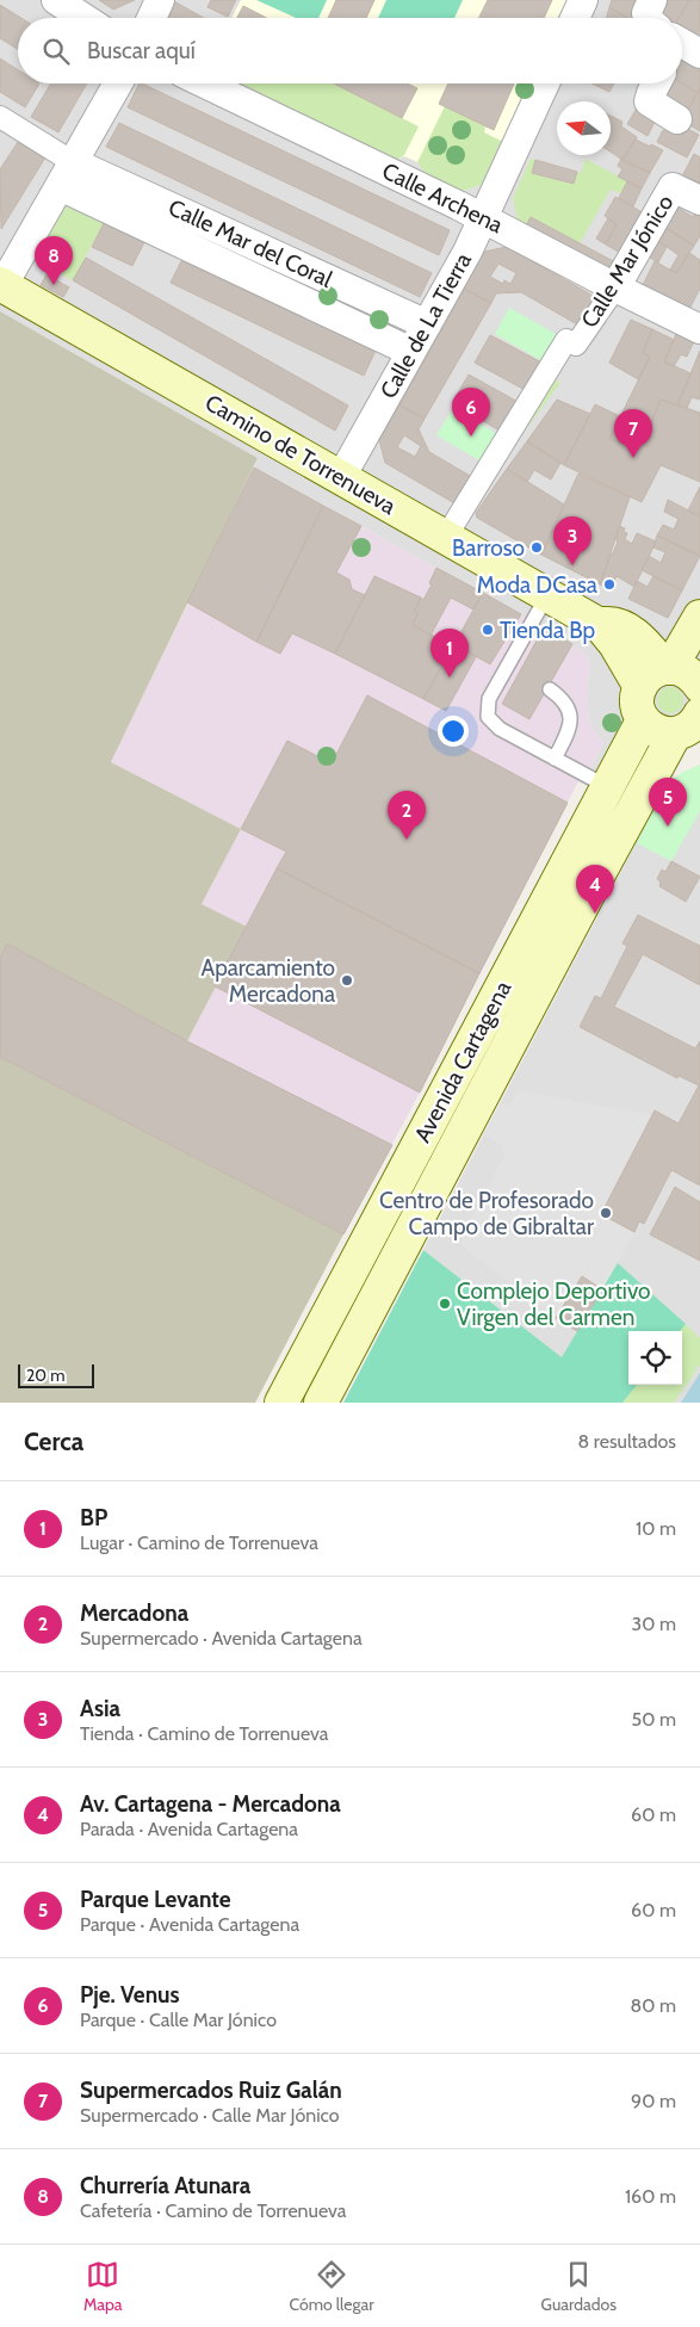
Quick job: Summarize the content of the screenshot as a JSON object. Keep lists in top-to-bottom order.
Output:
{
  "streets": {
    "main road": ["Camino de Torrenueva", "Avenida Cartagena"],
    "street": [
      "Calle Archena",
      "Calle Mar del Coral",
      "Calle Mar Jónico",
      "Calle de La Tierra"
    ]
  },
  "crossings": [
    ["Calle Archena", "Calle Mar Jónico"],
    ["Calle Archena", "Calle de La Tierra"],
    ["Calle Mar del Coral", "Calle de La Tierra"],
    ["Calle Mar Jónico", "Camino de Torrenueva"],
    ["Calle de La Tierra", "Camino de Torrenueva"]
  ],
  "places": [
    "Barroso",
    "Moda DCasa",
    "Tienda Bp",
    "Aparcamiento Mercadona",
    "Centro de Profesorado Campo de Gibraltar",
    "Complejo Deportivo Virgen del Carmen"
  ],
  "scale_bar": "20 m",
  "north": "left",
  "page": {
    "search": "Buscar aquí",
    "pins": [
      "8",
      "6",
      "7",
      "3",
      "1",
      "5",
      "2",
      "4"
    ],
    "scale": "20 m",
    "heading": ["Cerca", "8 resultados"],
    "list": [
      {
        "mark": "1",
        "name": "BP",
        "note": "Lugar · Camino de Torrenueva",
        "value": "10 m"
      },
      {
        "mark": "2",
        "name": "Mercadona",
        "note": "Supermercado · Avenida Cartagena",
        "value": "30 m"
      },
      {
        "mark": "3",
        "name": "Asia",
        "note": "Tienda · Camino de Torrenueva",
        "value": "50 m"
      },
      {
        "mark": "4",
        "name": "Av. Cartagena - Mercadona",
        "note": "Parada · Avenida Cartagena",
        "value": "60 m"
      },
      {
        "mark": "5",
        "name": "Parque Levante",
        "note": "Parque · Avenida Cartagena",
        "value": "60 m"
      },
      {
        "mark": "6",
        "name": "Pje. Venus",
        "note": "Parque · Calle Mar Jónico",
        "value": "80 m"
      },
      {
        "mark": "7",
        "name": "Supermercados Ruiz Galán",
        "note": "Supermercado · Calle Mar Jónico",
        "value": "90 m"
      },
      {
        "mark": "8",
        "name": "Churrería Atunara",
        "note": "Cafetería · Camino de Torrenueva",
        "value": "160 m"
      }
    ],
    "nav": ["Mapa", "Cómo llegar", "Guardados"]
  }
}
